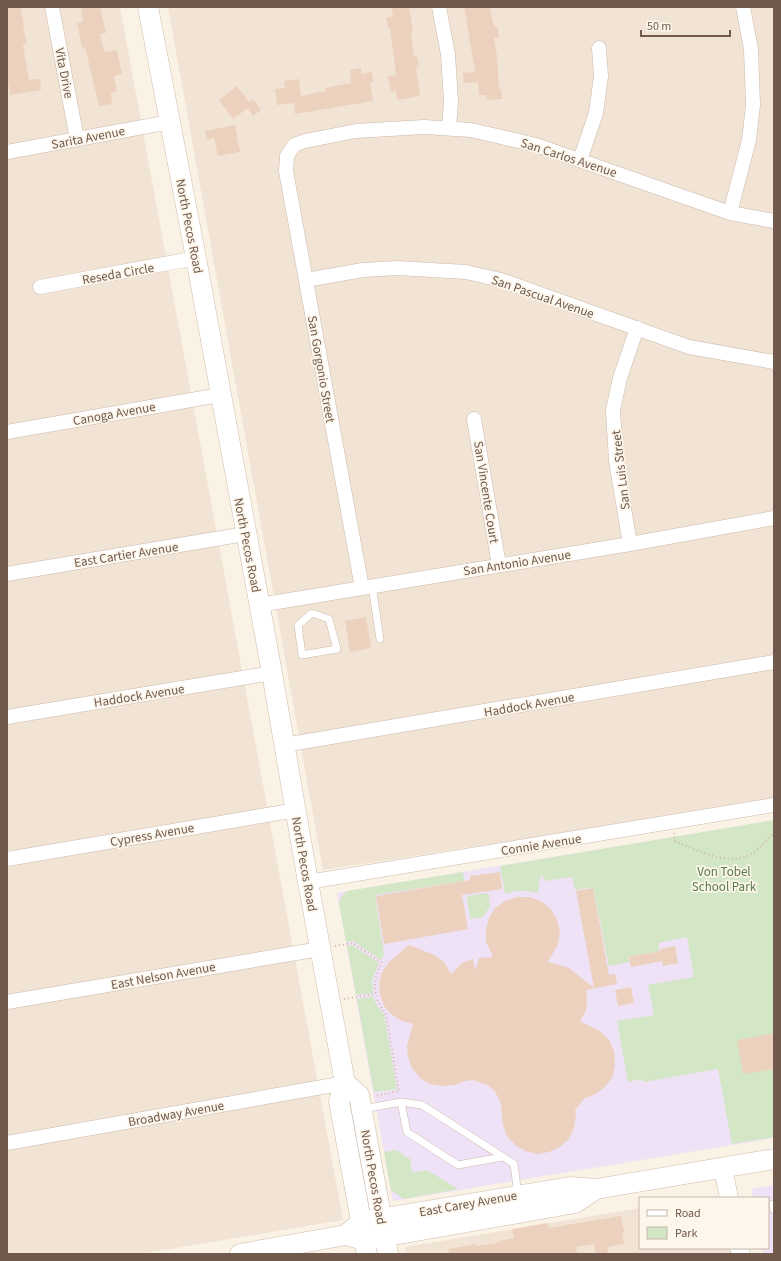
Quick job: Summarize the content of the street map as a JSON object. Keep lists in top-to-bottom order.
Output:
{
  "streets": {
    "main road": ["North Pecos Road", "East Carey Avenue"],
    "street": [
      "Vita Drive",
      "Sarita Avenue",
      "San Carlos Avenue",
      "Reseda Circle",
      "San Pascual Avenue",
      "San Gorgonio Street",
      "Canoga Avenue",
      "San Luis Street",
      "San Vincente Court",
      "East Cartier Avenue",
      "San Antonio Avenue",
      "Haddock Avenue",
      "Cypress Avenue",
      "Connie Avenue",
      "East Nelson Avenue",
      "Broadway Avenue"
    ]
  },
  "crossings": [
    ["Vita Drive", "Sarita Avenue"],
    ["Sarita Avenue", "North Pecos Road"],
    ["San Carlos Avenue", "San Gorgonio Street"],
    ["North Pecos Road", "Reseda Circle"],
    ["North Pecos Road", "Canoga Avenue"],
    ["North Pecos Road", "East Cartier Avenue"],
    ["North Pecos Road", "San Antonio Avenue"],
    ["North Pecos Road", "Haddock Avenue"],
    ["North Pecos Road", "Cypress Avenue"],
    ["North Pecos Road", "Connie Avenue"],
    ["North Pecos Road", "East Nelson Avenue"],
    ["North Pecos Road", "Broadway Avenue"],
    ["North Pecos Road", "East Carey Avenue"],
    ["San Pascual Avenue", "San Gorgonio Street"],
    ["San Pascual Avenue", "San Luis Street"],
    ["San Gorgonio Street", "San Antonio Avenue"],
    ["San Luis Street", "San Antonio Avenue"],
    ["San Vincente Court", "San Antonio Avenue"]
  ],
  "parks": ["Von Tobel School Park"],
  "legend": ["Road", "Park"],
  "scale_bar": "50 m"
}
